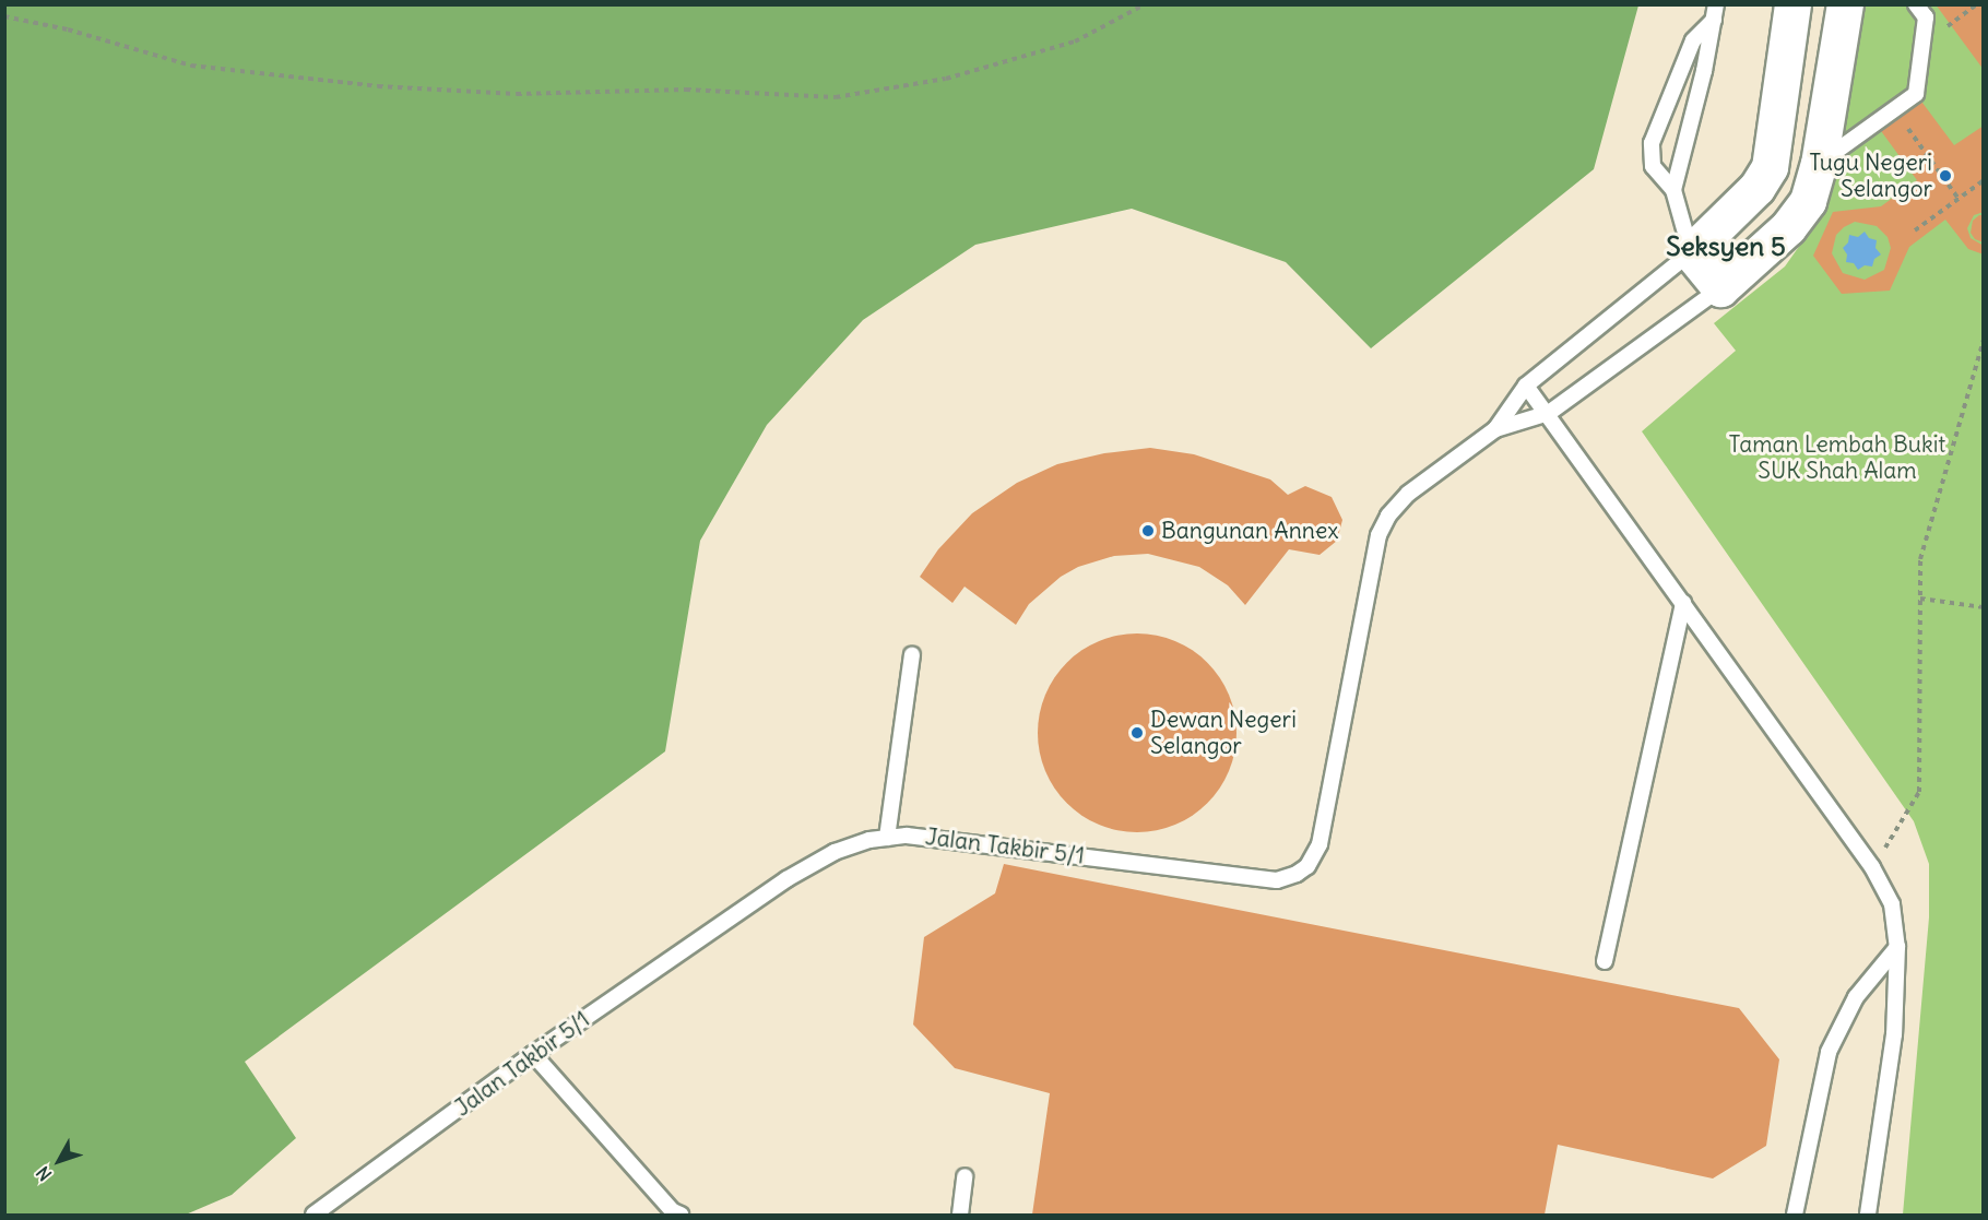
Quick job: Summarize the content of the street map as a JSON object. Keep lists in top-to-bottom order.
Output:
{
  "streets": {
    "lane": ["Jalan Takbir 5/1"]
  },
  "districts": ["Seksyen 5"],
  "parks": ["Taman Lembah Bukit SUK Shah Alam"],
  "places": ["Tugu Negeri Selangor", "Bangunan Annex", "Dewan Negeri Selangor"],
  "north": "bottom left"
}
